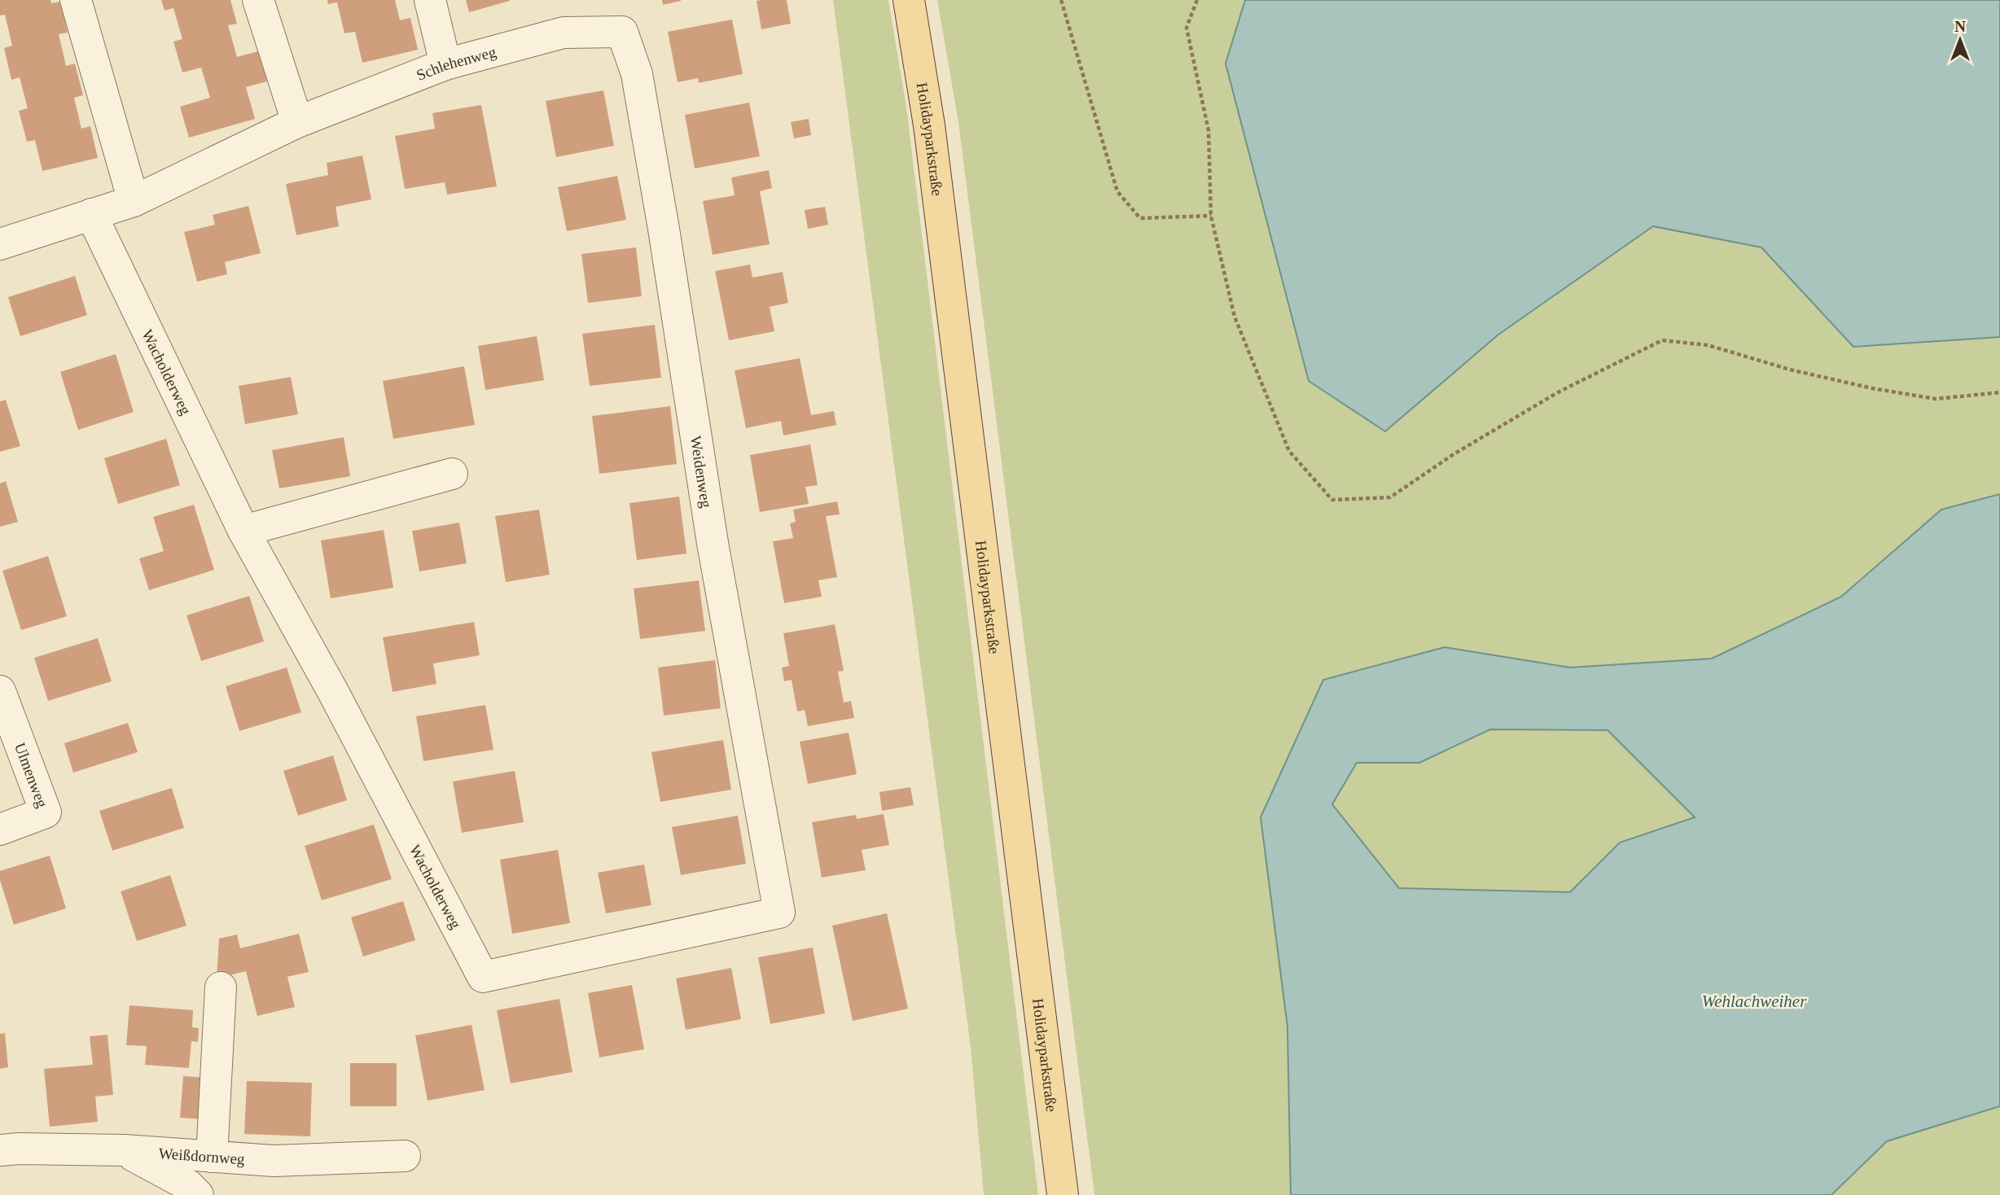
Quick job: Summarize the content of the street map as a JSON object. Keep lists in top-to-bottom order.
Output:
{
  "streets": {
    "main road": ["Holidayparkstraße"],
    "street": [
      "Schlehenweg",
      "Wacholderweg",
      "Weidenweg",
      "Ulmenweg",
      "Weißdornweg"
    ]
  },
  "crossings": [
    ["Schlehenweg", "Wacholderweg"],
    ["Schlehenweg", "Weidenweg"],
    ["Wacholderweg", "Weidenweg"]
  ],
  "water": ["Wehlachweiher"],
  "north": "top"
}
